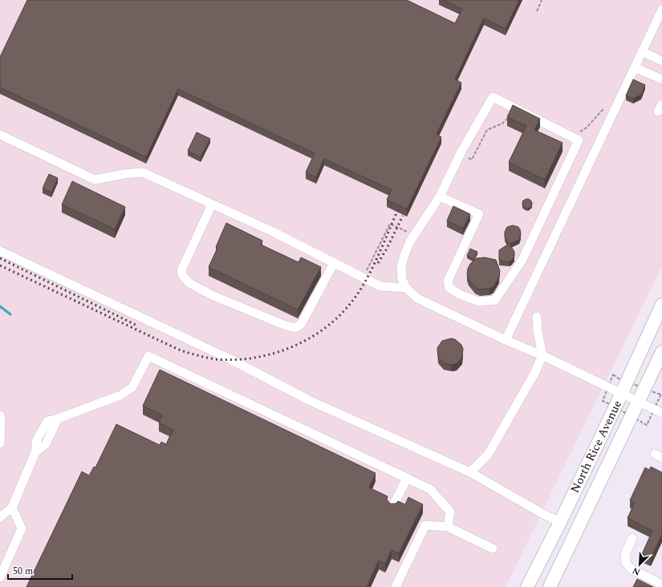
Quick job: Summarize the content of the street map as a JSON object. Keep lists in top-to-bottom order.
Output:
{
  "streets": {
    "highway": ["North Rice Avenue"]
  },
  "scale_bar": "50 m",
  "north": "bottom left"
}
